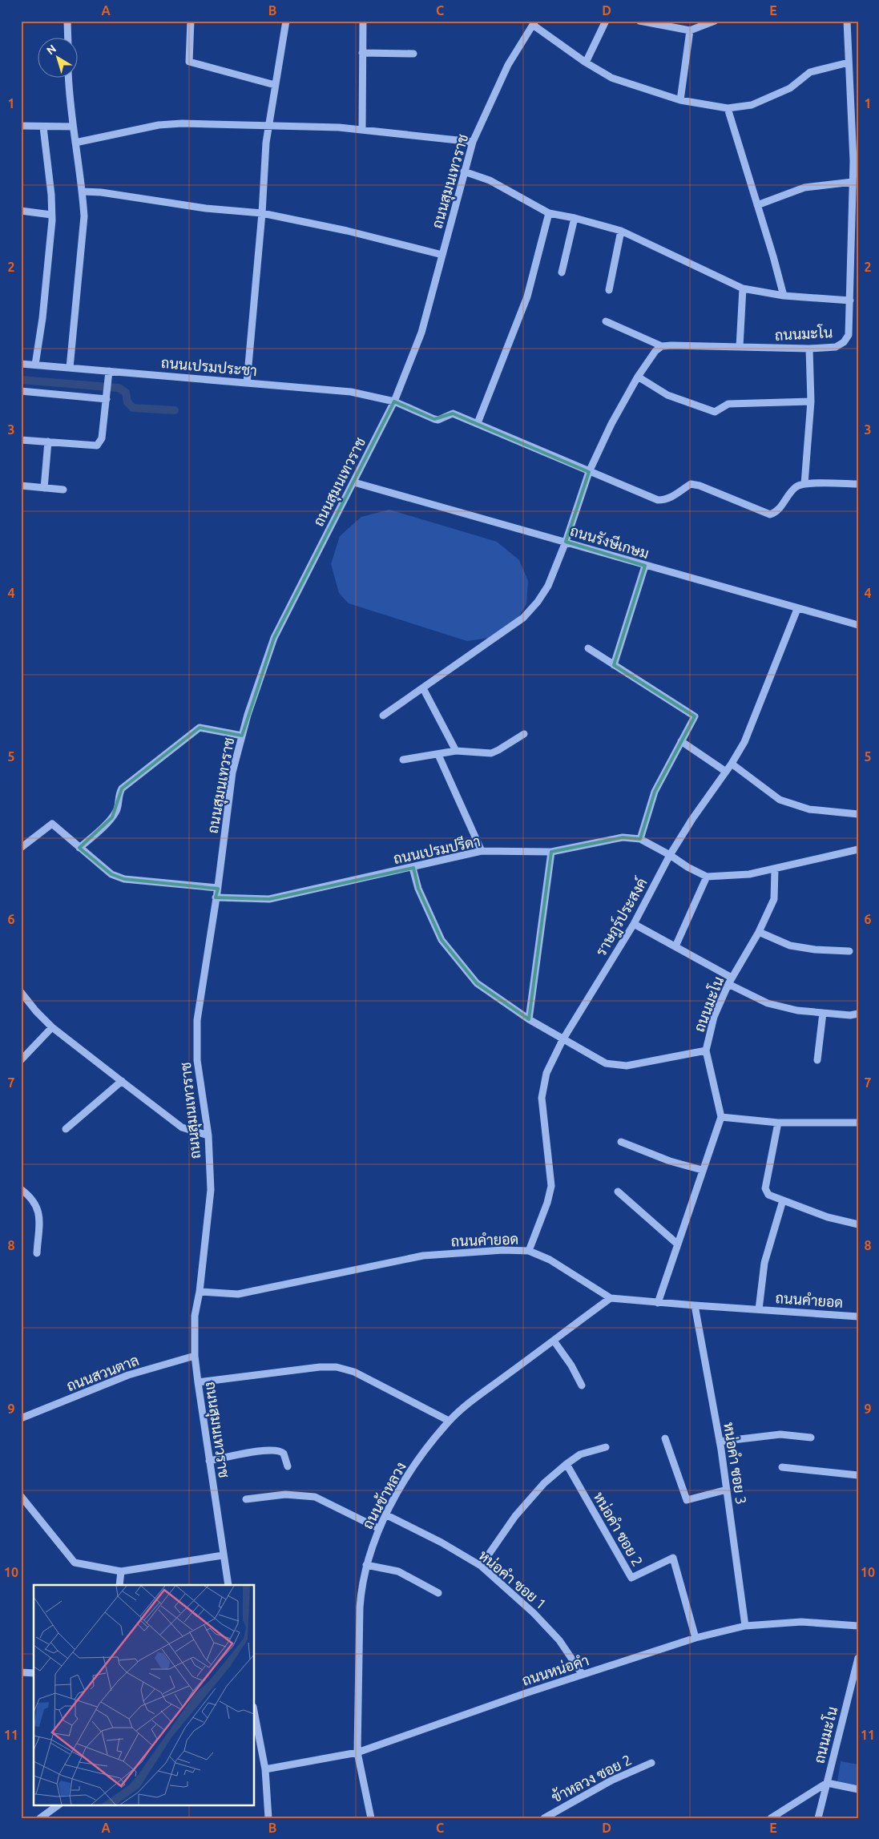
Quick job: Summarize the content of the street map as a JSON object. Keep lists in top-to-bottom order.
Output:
{
  "streets": {
    "street": [
      "ถนนสุมนเทวราช",
      "ถนนมะโน",
      "ถนนเปรมประชา",
      "ถนนรังษีเกษม",
      "ถนนเปรมปรีดา",
      "ราษฎร์ประสงค์",
      "ถนนคำยอด",
      "ถนนสวนตาล",
      "หน่อคำ ซอย 3",
      "ถนนข้าหลวง",
      "หน่อคำ ซอย 2",
      "หน่อคำ ซอย 1",
      "ถนนหน่อคำ",
      "ข้าหลวง ซอย 2"
    ]
  },
  "crossings": [
    ["ถนนสุมนเทวราช", "ถนนเปรมประชา"],
    ["ถนนสุมนเทวราช", "ถนนรังษีเกษม"],
    ["ถนนสุมนเทวราช", "ถนนเปรมปรีดา"],
    ["ถนนสุมนเทวราช", "ถนนคำยอด"],
    ["ถนนสุมนเทวราช", "ถนนสวนตาล"],
    ["ถนนมะโน", "ถนนเปรมปรีดา"],
    ["ถนนรังษีเกษม", "ราษฎร์ประสงค์"],
    ["ถนนเปรมปรีดา", "ราษฎร์ประสงค์"],
    ["ราษฎร์ประสงค์", "ถนนคำยอด"],
    ["ถนนคำยอด", "หน่อคำ ซอย 3"],
    ["ถนนคำยอด", "ถนนข้าหลวง"],
    ["หน่อคำ ซอย 3", "ถนนหน่อคำ"],
    ["ถนนข้าหลวง", "หน่อคำ ซอย 1"],
    ["ถนนข้าหลวง", "ถนนหน่อคำ"],
    ["หน่อคำ ซอย 2", "ถนนหน่อคำ"],
    ["หน่อคำ ซอย 1", "ถนนหน่อคำ"]
  ],
  "north": "top left",
  "grid": {
    "columns": [
      "A",
      "B",
      "C",
      "D",
      "E"
    ],
    "rows": [
      "1",
      "2",
      "3",
      "4",
      "5",
      "6",
      "7",
      "8",
      "9",
      "10",
      "11"
    ]
  }
}
